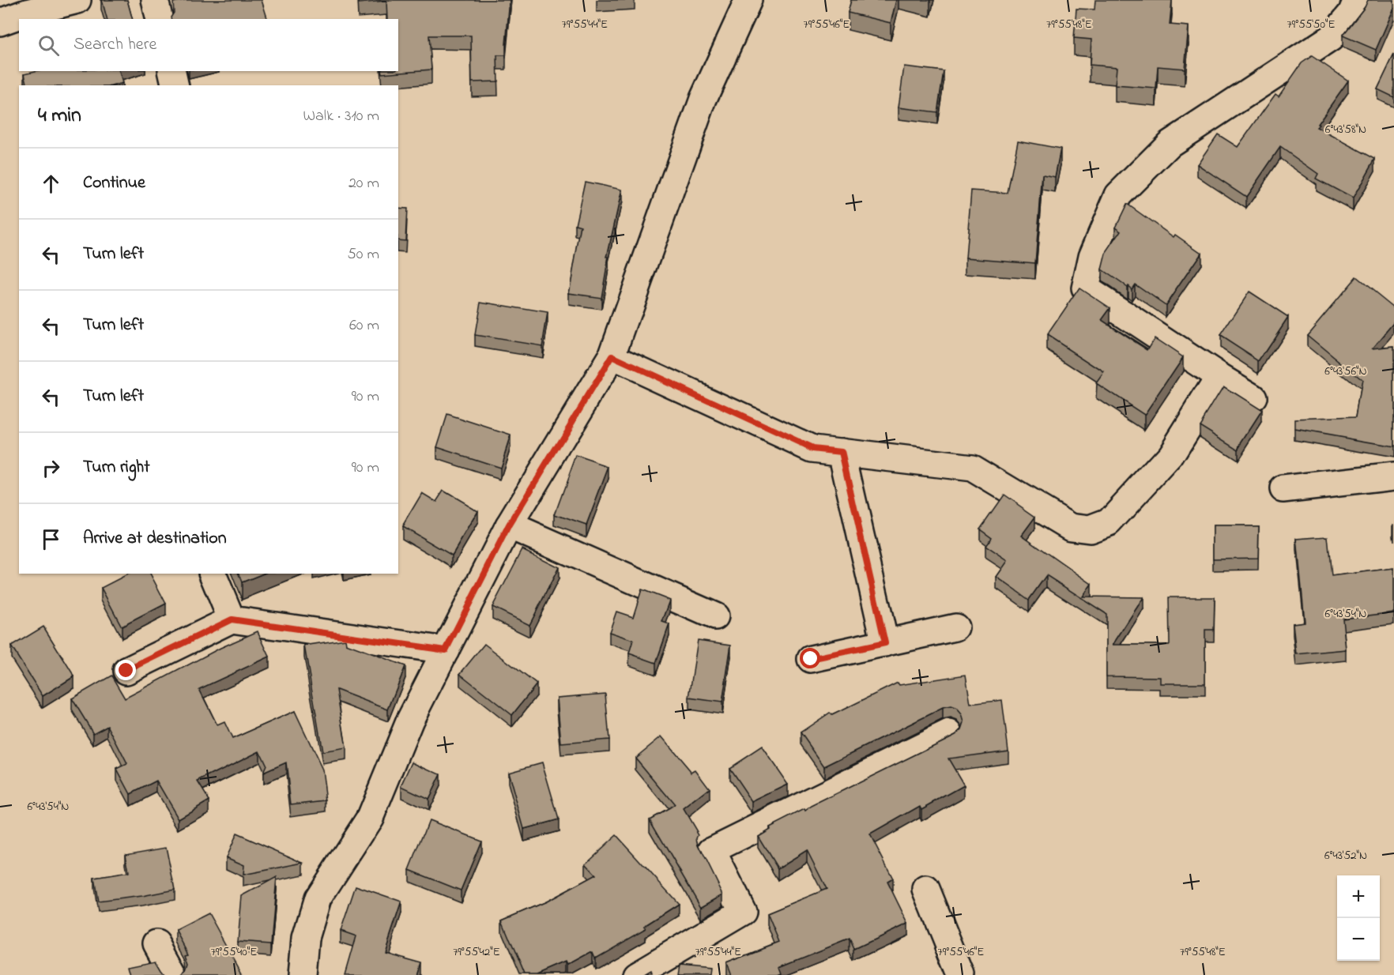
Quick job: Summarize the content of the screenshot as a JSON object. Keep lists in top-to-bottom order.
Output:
{
  "page": {
    "search": "Search here",
    "heading": ["4 min", "Walk · 310 m"],
    "list": [
      ["Continue", "20 m"],
      ["Turn left", "50 m"],
      ["Turn left", "60 m"],
      ["Turn left", "90 m"],
      ["Turn right", "90 m"],
      "Arrive at destination"
    ],
    "map_buttons": ["+", "−"]
  },
  "coordinates": [
    "79°55'44\"E",
    "79°55'46\"E",
    "79°55'48\"E",
    "79°55'50\"E",
    "6°43'58\"N",
    "6°43'56\"N",
    "6°43'54\"N",
    "6°43'52\"N",
    "79°55'40\"E",
    "79°55'42\"E"
  ]
}
